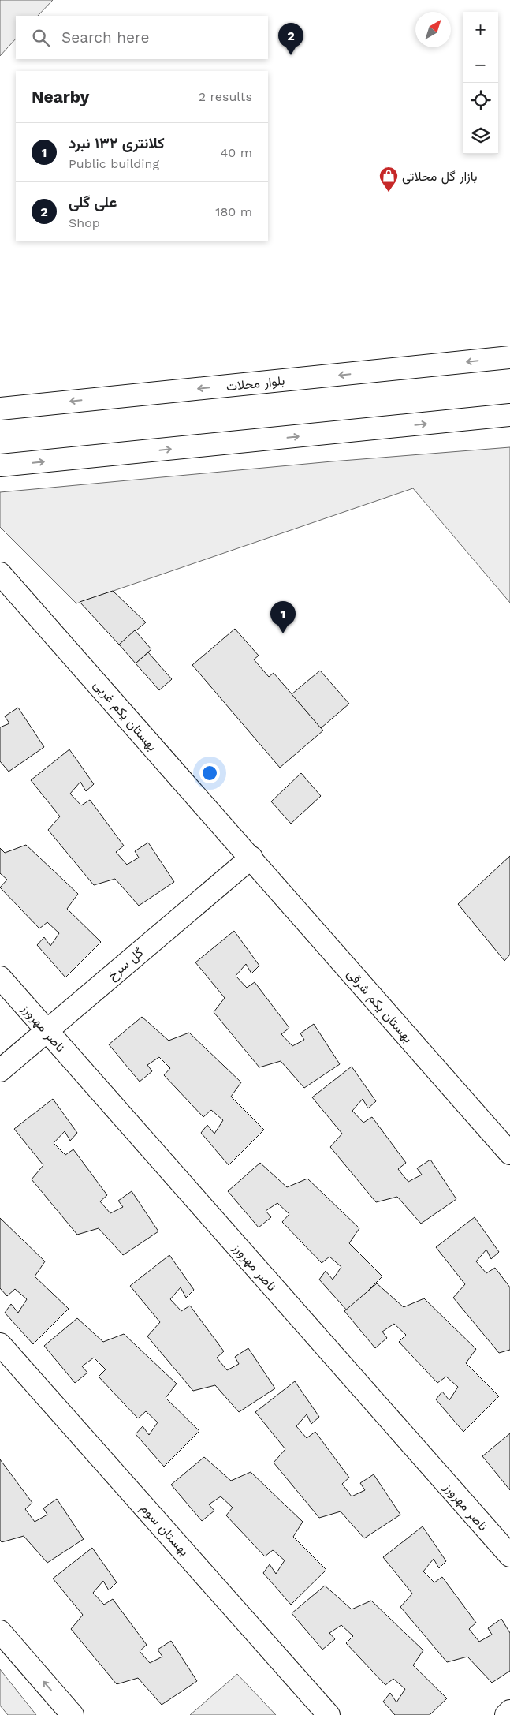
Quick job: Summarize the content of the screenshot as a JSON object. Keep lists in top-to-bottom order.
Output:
{
  "streets": {
    "street": [
      "بلوار محلات",
      "بهستان یکم غربی",
      "گل سرخ",
      "بهستان یکم شرقی",
      "ناصر مهرورز",
      "بهستان سوم"
    ]
  },
  "crossings": [
    ["بهستان یکم غربی", "گل سرخ"],
    ["بهستان یکم غربی", "بهستان یکم شرقی"],
    ["گل سرخ", "بهستان یکم شرقی"],
    ["گل سرخ", "ناصر مهرورز"]
  ],
  "places": {
    "shop": ["بازار گل محلاتی"]
  },
  "north": "top right",
  "page": {
    "map_buttons": ["+", "−"],
    "search": "Search here",
    "pins": ["2", "1"],
    "heading": ["Nearby", "2 results"],
    "list": [
      {
        "mark": "1",
        "name": "کلانتری ۱۳۲ نبرد",
        "note": "Public building",
        "value": "40 m"
      },
      {
        "mark": "2",
        "name": "علی گلی",
        "note": "Shop",
        "value": "180 m"
      }
    ]
  }
}
